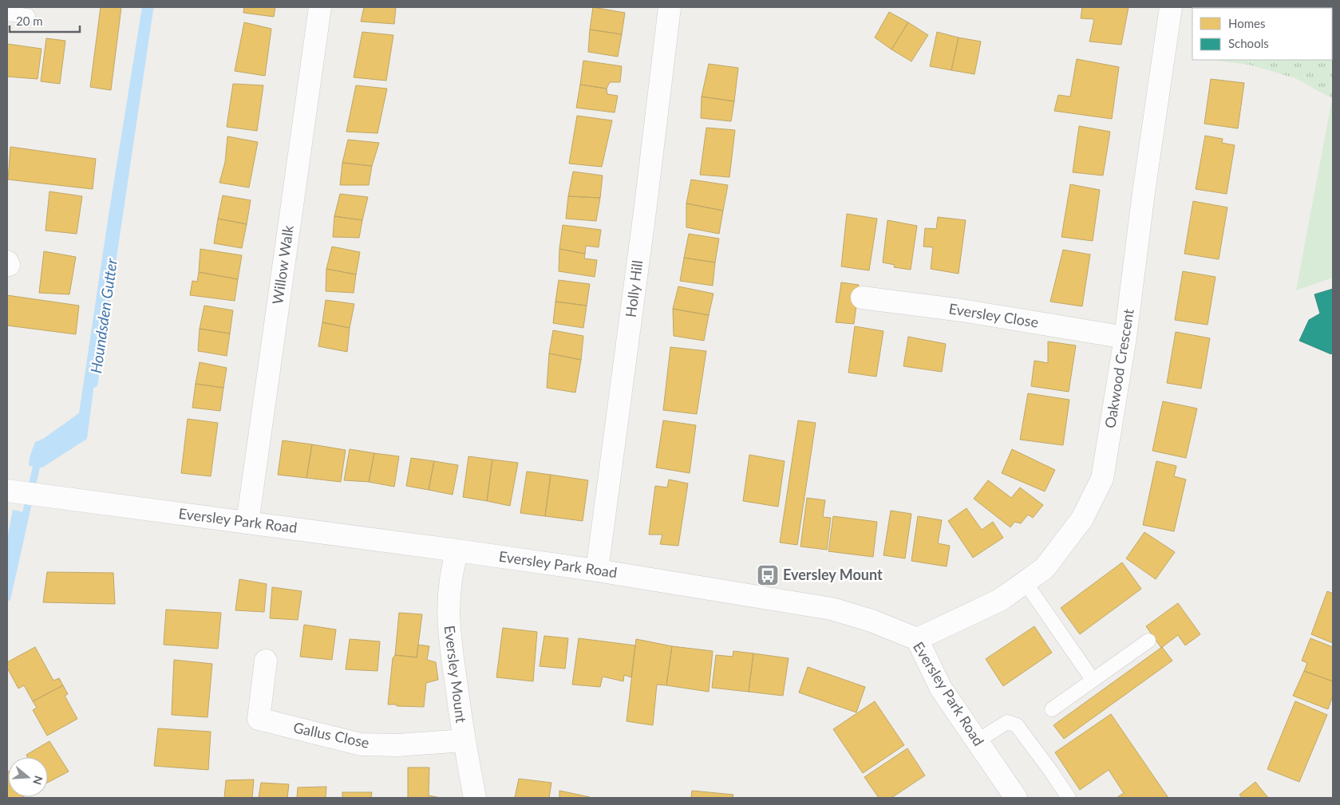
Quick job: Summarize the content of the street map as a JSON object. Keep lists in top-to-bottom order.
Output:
{
  "streets": {
    "street": [
      "Willow Walk",
      "Holly Hill",
      "Eversley Close",
      "Oakwood Crescent",
      "Eversley Park Road",
      "Eversley Mount",
      "Gallus Close"
    ]
  },
  "crossings": [
    ["Willow Walk", "Eversley Park Road"],
    ["Holly Hill", "Eversley Park Road"],
    ["Eversley Close", "Oakwood Crescent"],
    ["Oakwood Crescent", "Eversley Park Road"],
    ["Eversley Park Road", "Eversley Mount"],
    ["Eversley Mount", "Gallus Close"]
  ],
  "water": ["Houndsden Gutter"],
  "places": {
    "bus stop": ["Eversley Mount"]
  },
  "legend": ["Homes", "Schools"],
  "scale_bar": "20 m",
  "north": "right"
}
